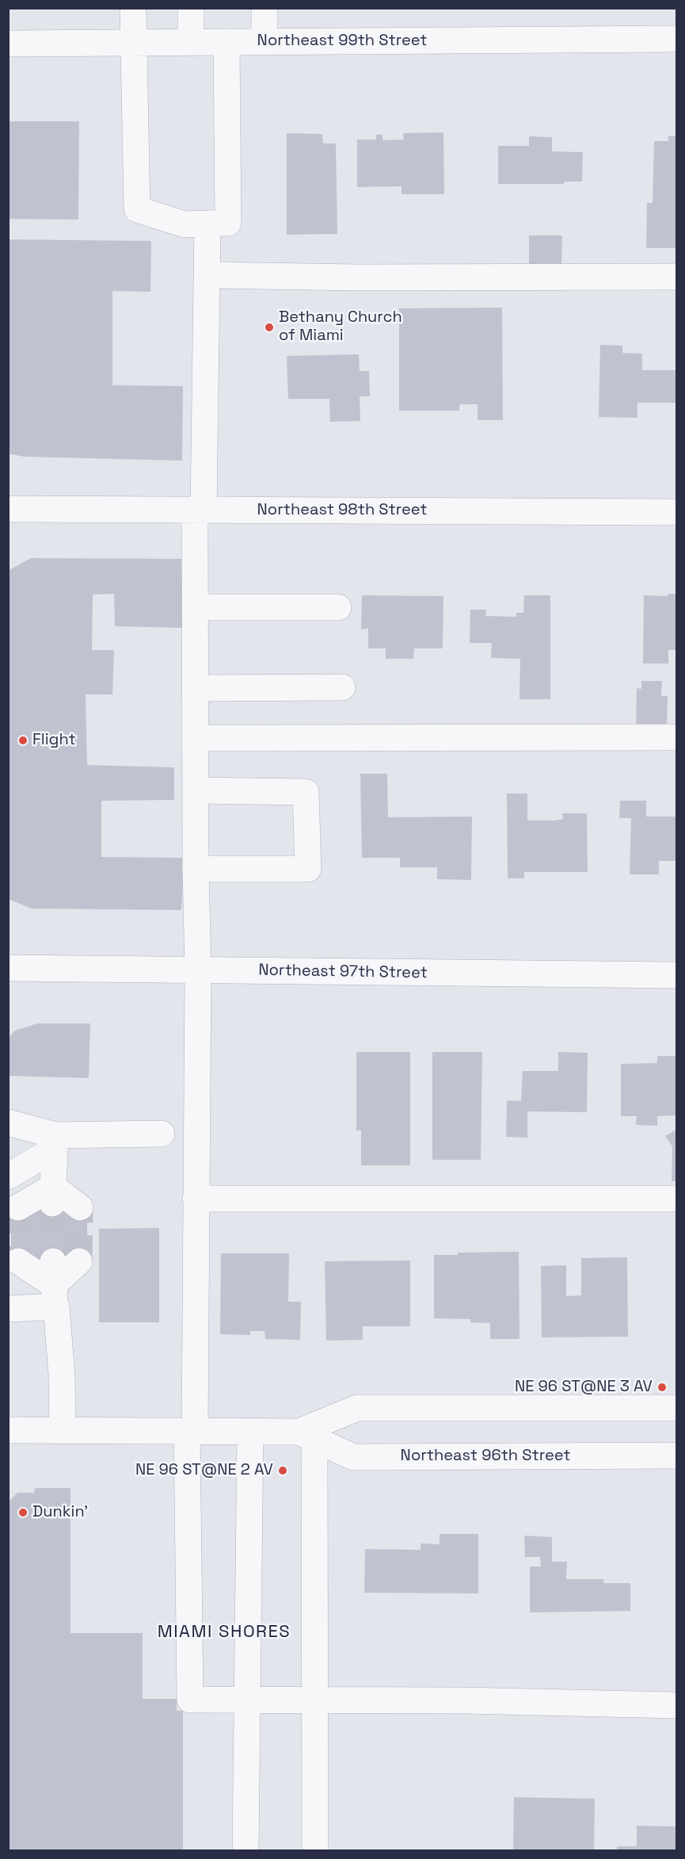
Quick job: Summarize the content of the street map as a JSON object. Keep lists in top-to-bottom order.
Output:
{
  "streets": {
    "street": [
      "Northeast 99th Street",
      "Northeast 98th Street",
      "Northeast 97th Street",
      "Northeast 96th Street"
    ]
  },
  "districts": ["MIAMI SHORES"],
  "places": [
    "Bethany Church of Miami",
    "Flight",
    "NE 96 ST@NE 3 AV",
    "NE 96 ST@NE 2 AV",
    "Dunkin'"
  ]
}
